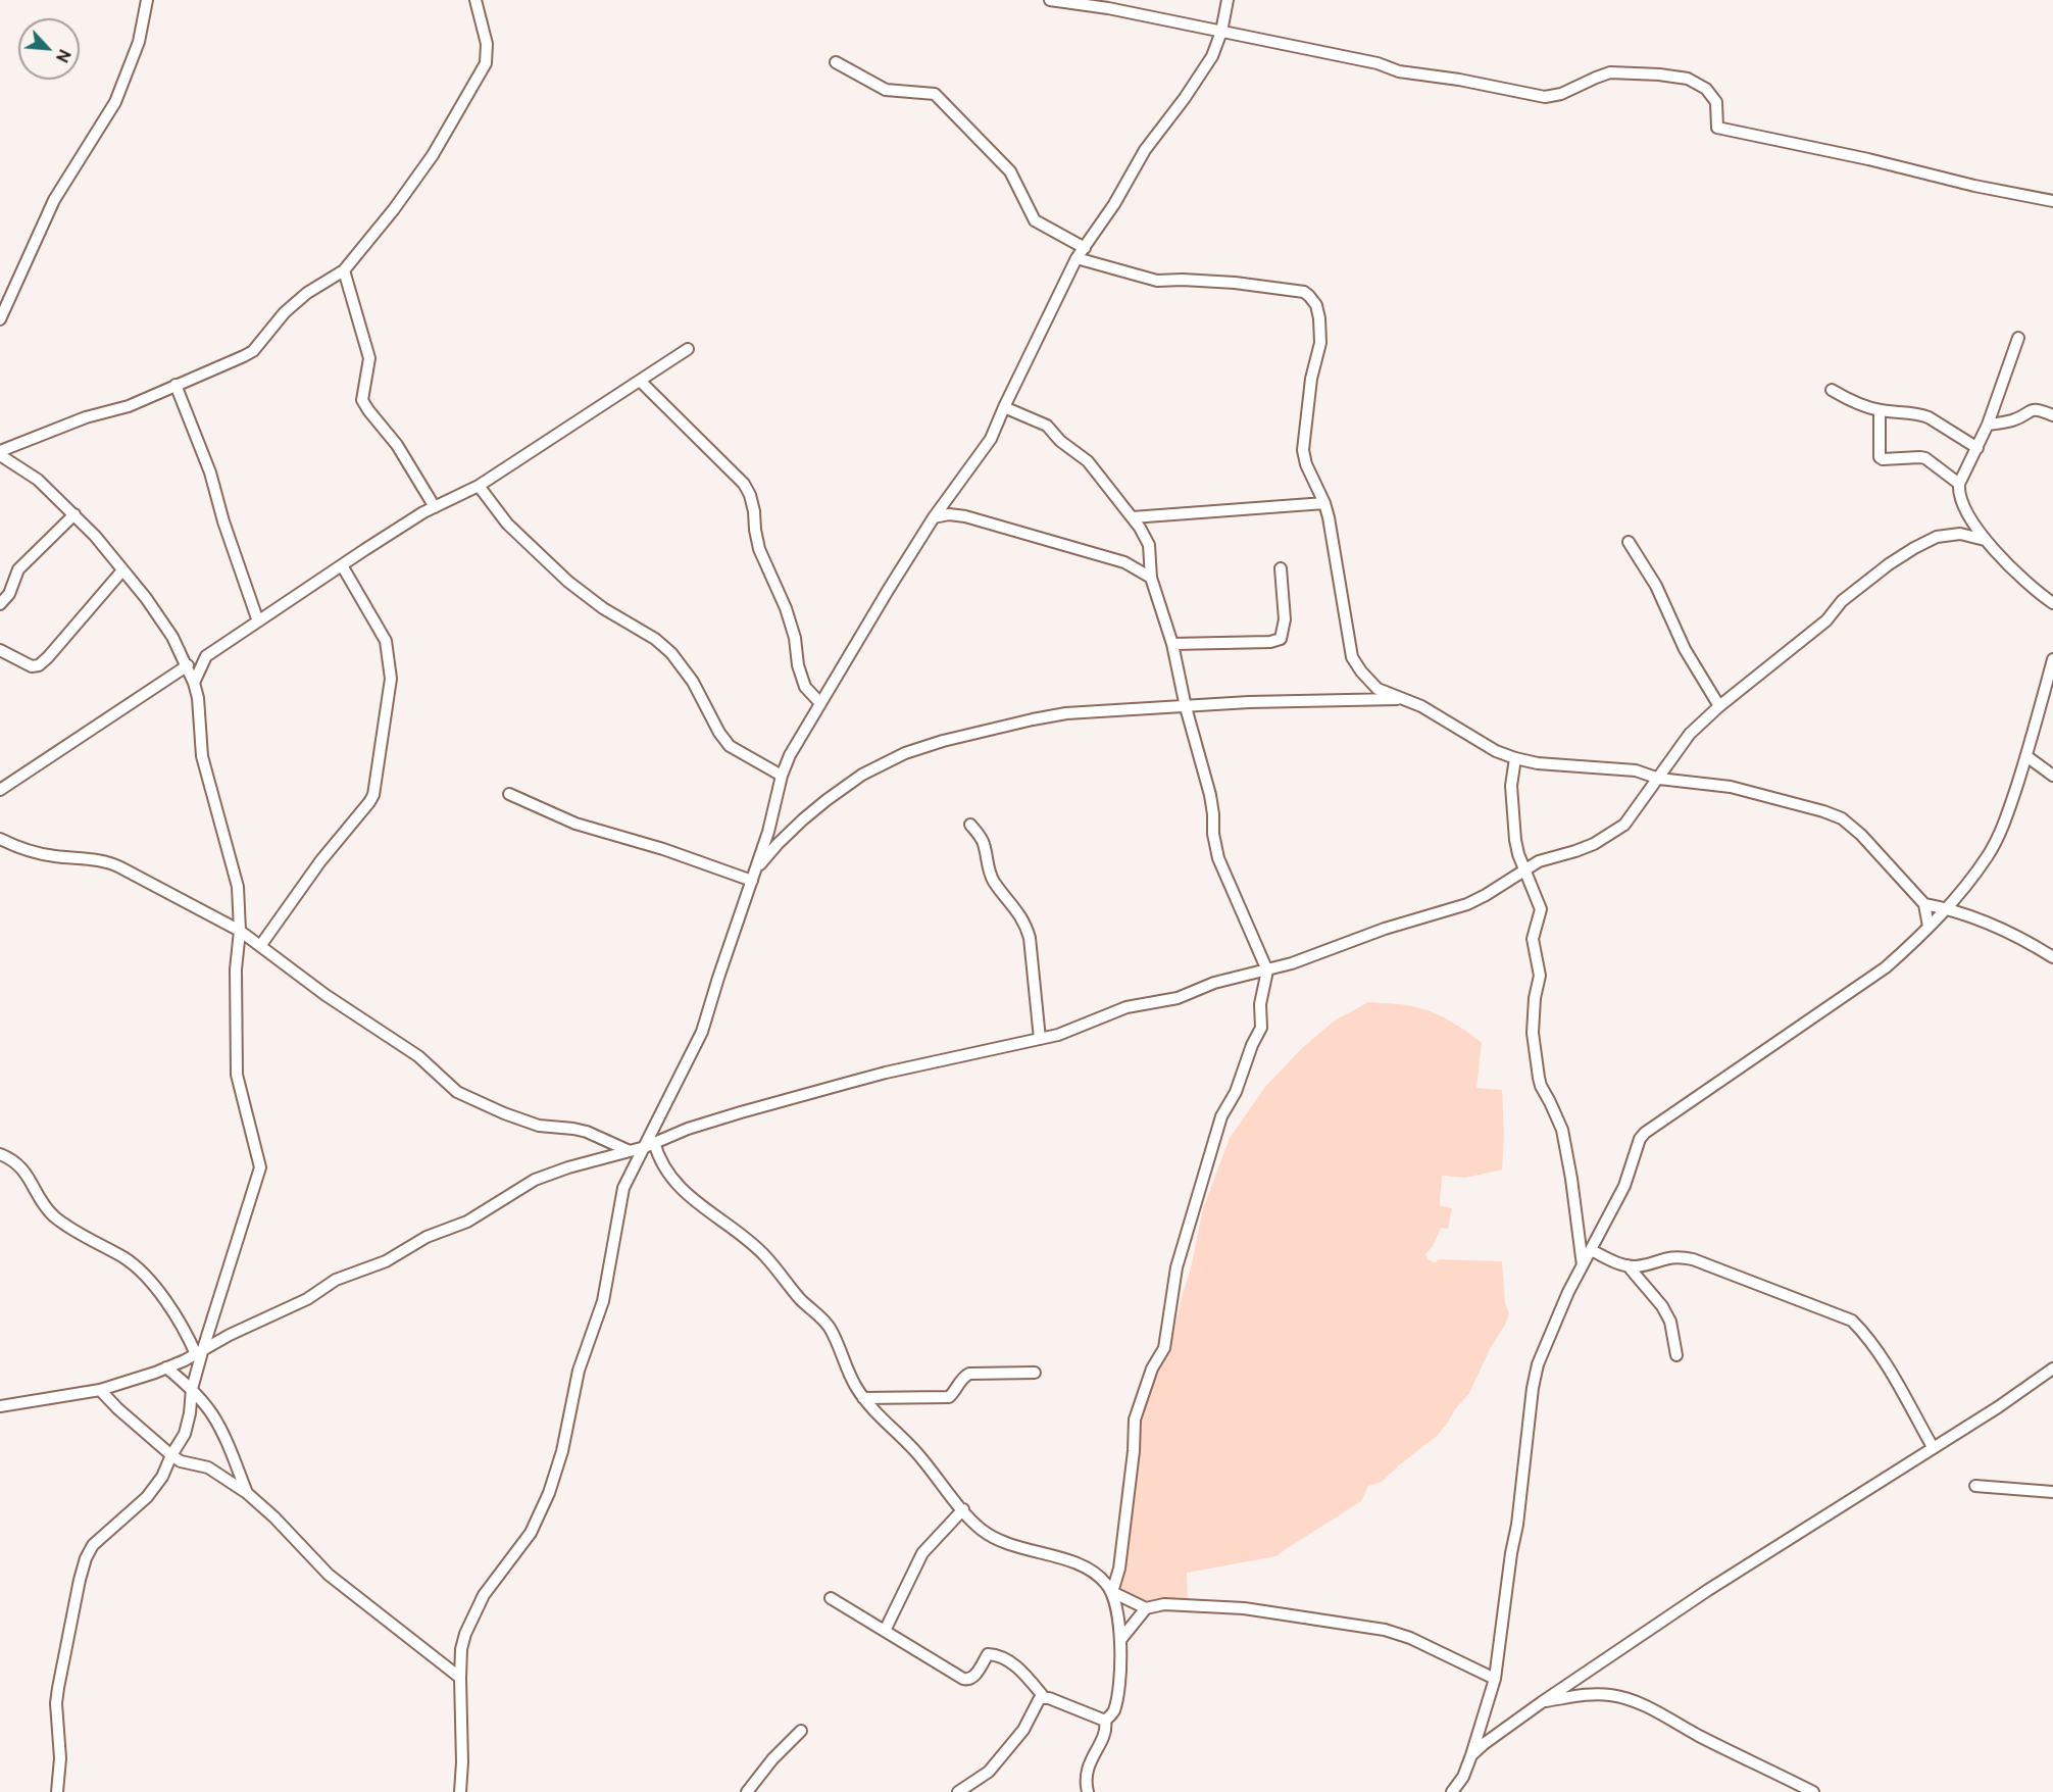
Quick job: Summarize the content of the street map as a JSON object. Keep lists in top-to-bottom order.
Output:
{
  "north": "bottom right"
}
